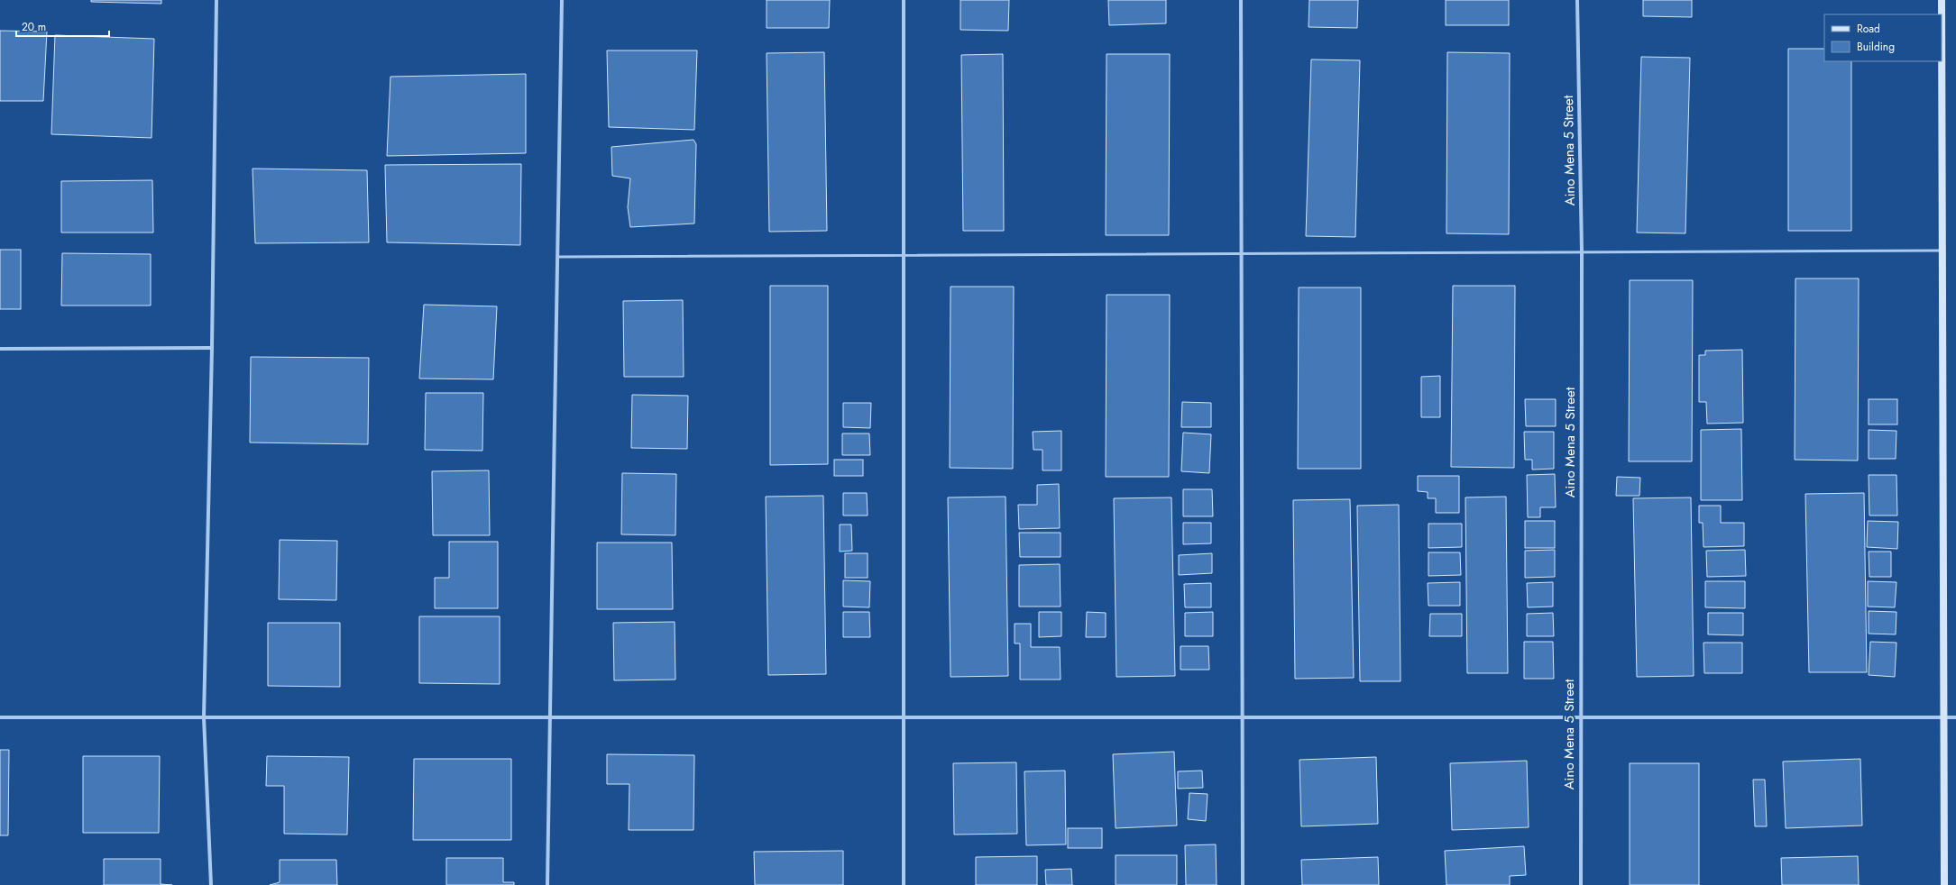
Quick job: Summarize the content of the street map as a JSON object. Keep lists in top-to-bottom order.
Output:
{
  "streets": {
    "street": ["Aino Mena 5 Street"]
  },
  "legend": ["Road", "Building"],
  "scale_bar": "20 m"
}
